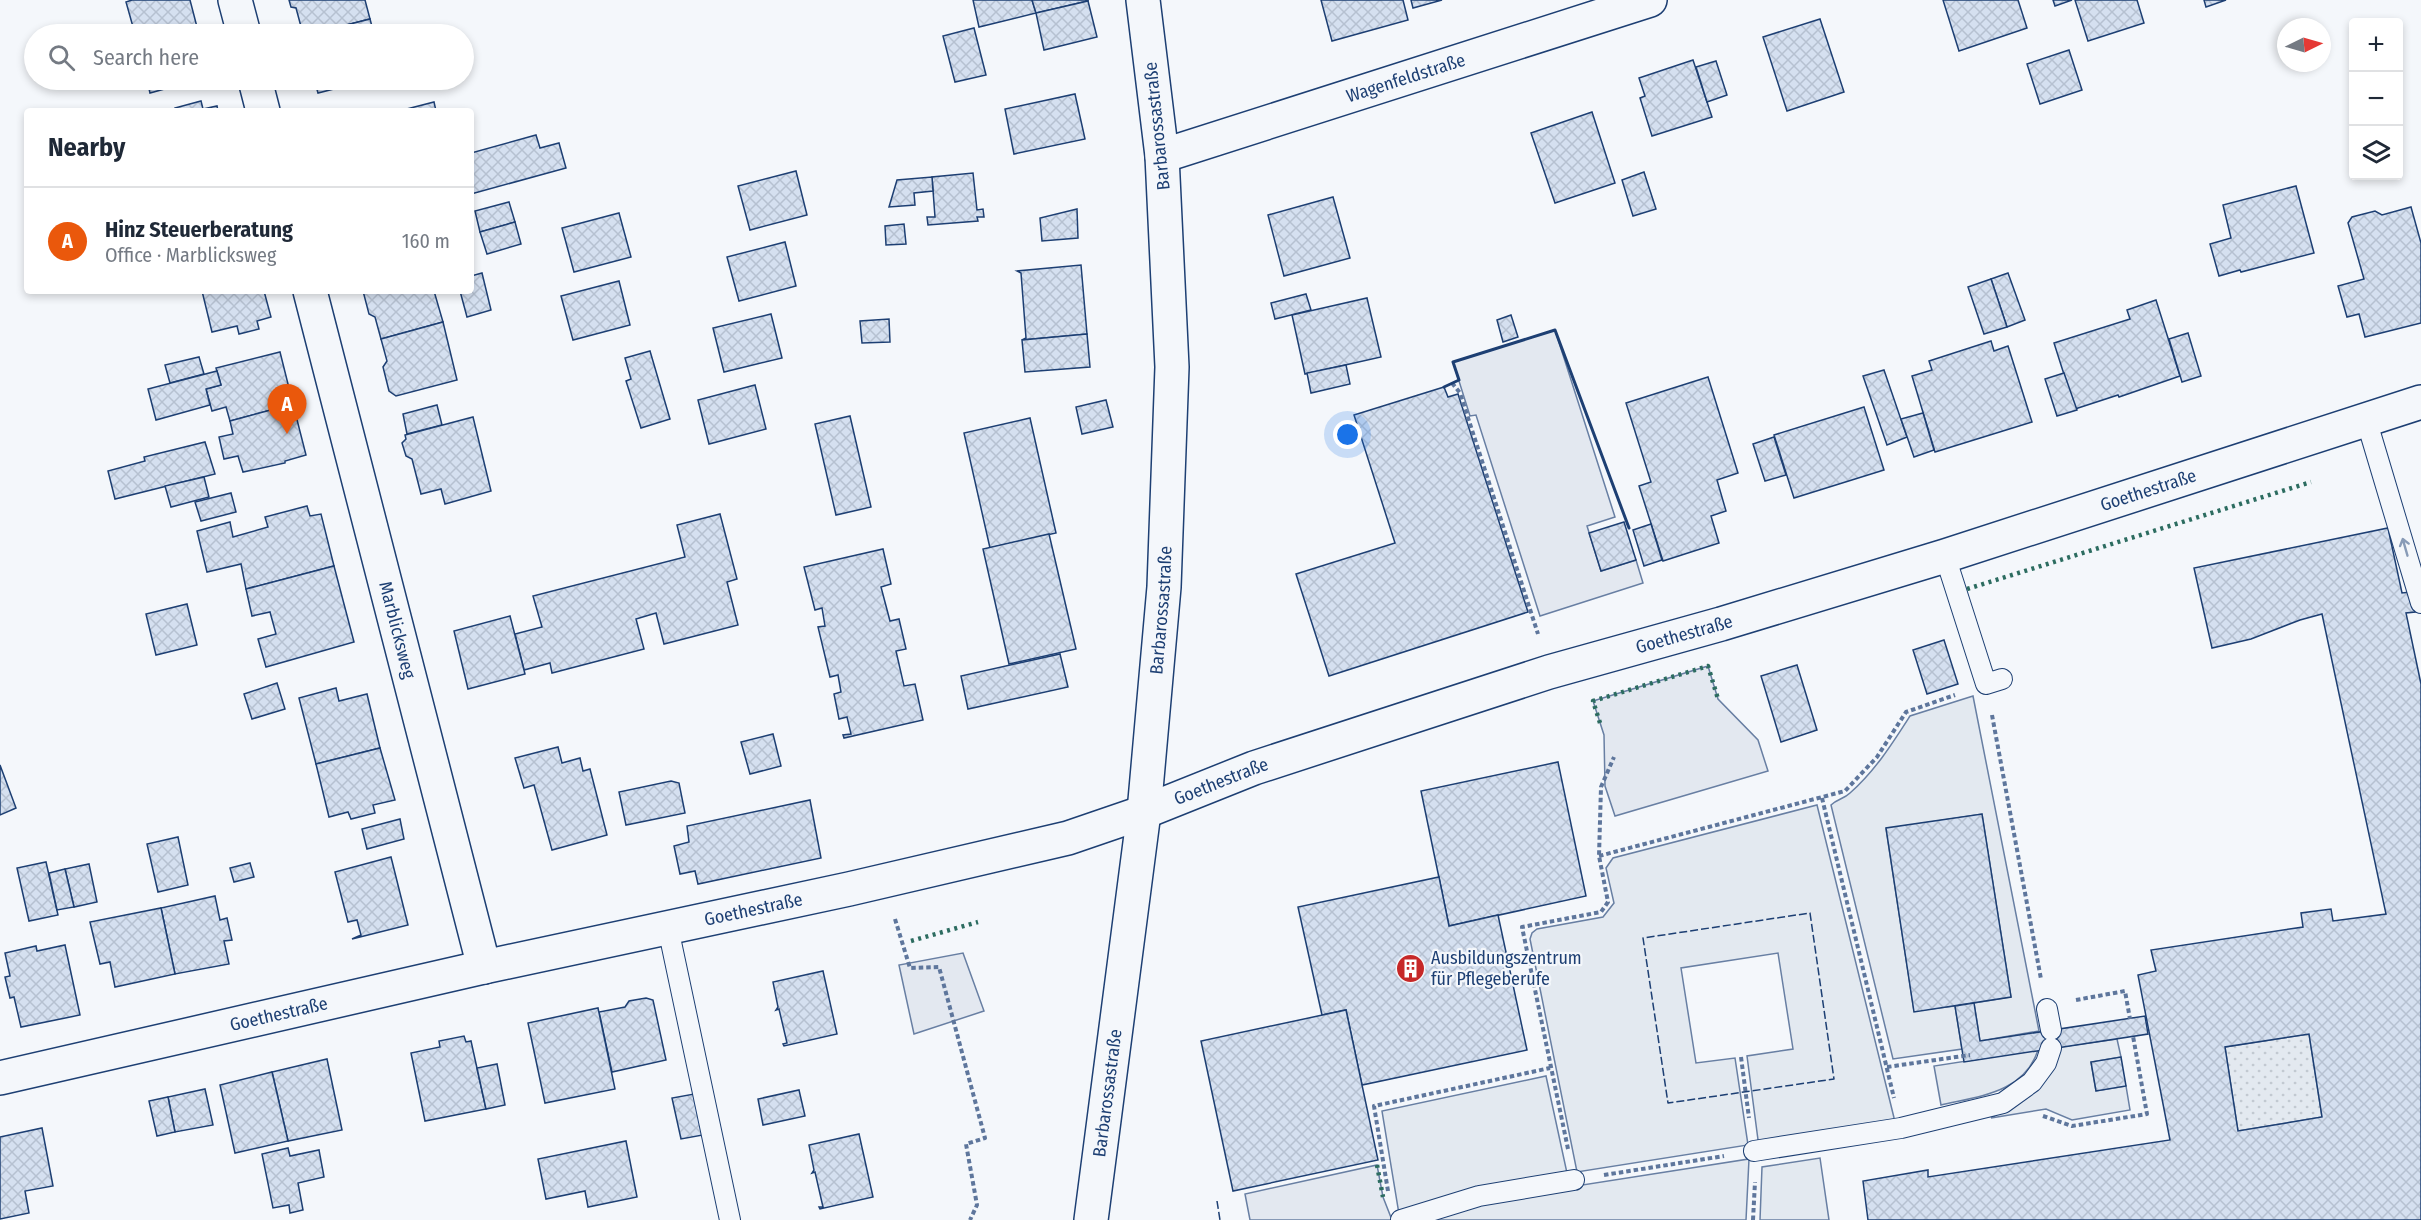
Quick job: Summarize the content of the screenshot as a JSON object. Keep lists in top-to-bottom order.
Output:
{
  "streets": {
    "street": [
      "Wagenfeldstraße",
      "Barbarossastraße",
      "Goethestraße",
      "Marblicksweg"
    ]
  },
  "crossings": [
    ["Wagenfeldstraße", "Barbarossastraße"],
    ["Barbarossastraße", "Goethestraße"],
    ["Goethestraße", "Marblicksweg"]
  ],
  "places": {
    "building": ["Ausbildungszentrum für Pflegeberufe"]
  },
  "north": "right",
  "page": {
    "map_buttons": ["+", "−"],
    "search": "Search here",
    "heading": "Nearby",
    "list": [
      {
        "mark": "A",
        "name": "Hinz Steuerberatung",
        "note": "Office · Marblicksweg",
        "value": "160 m"
      }
    ],
    "pins": "A"
  }
}
